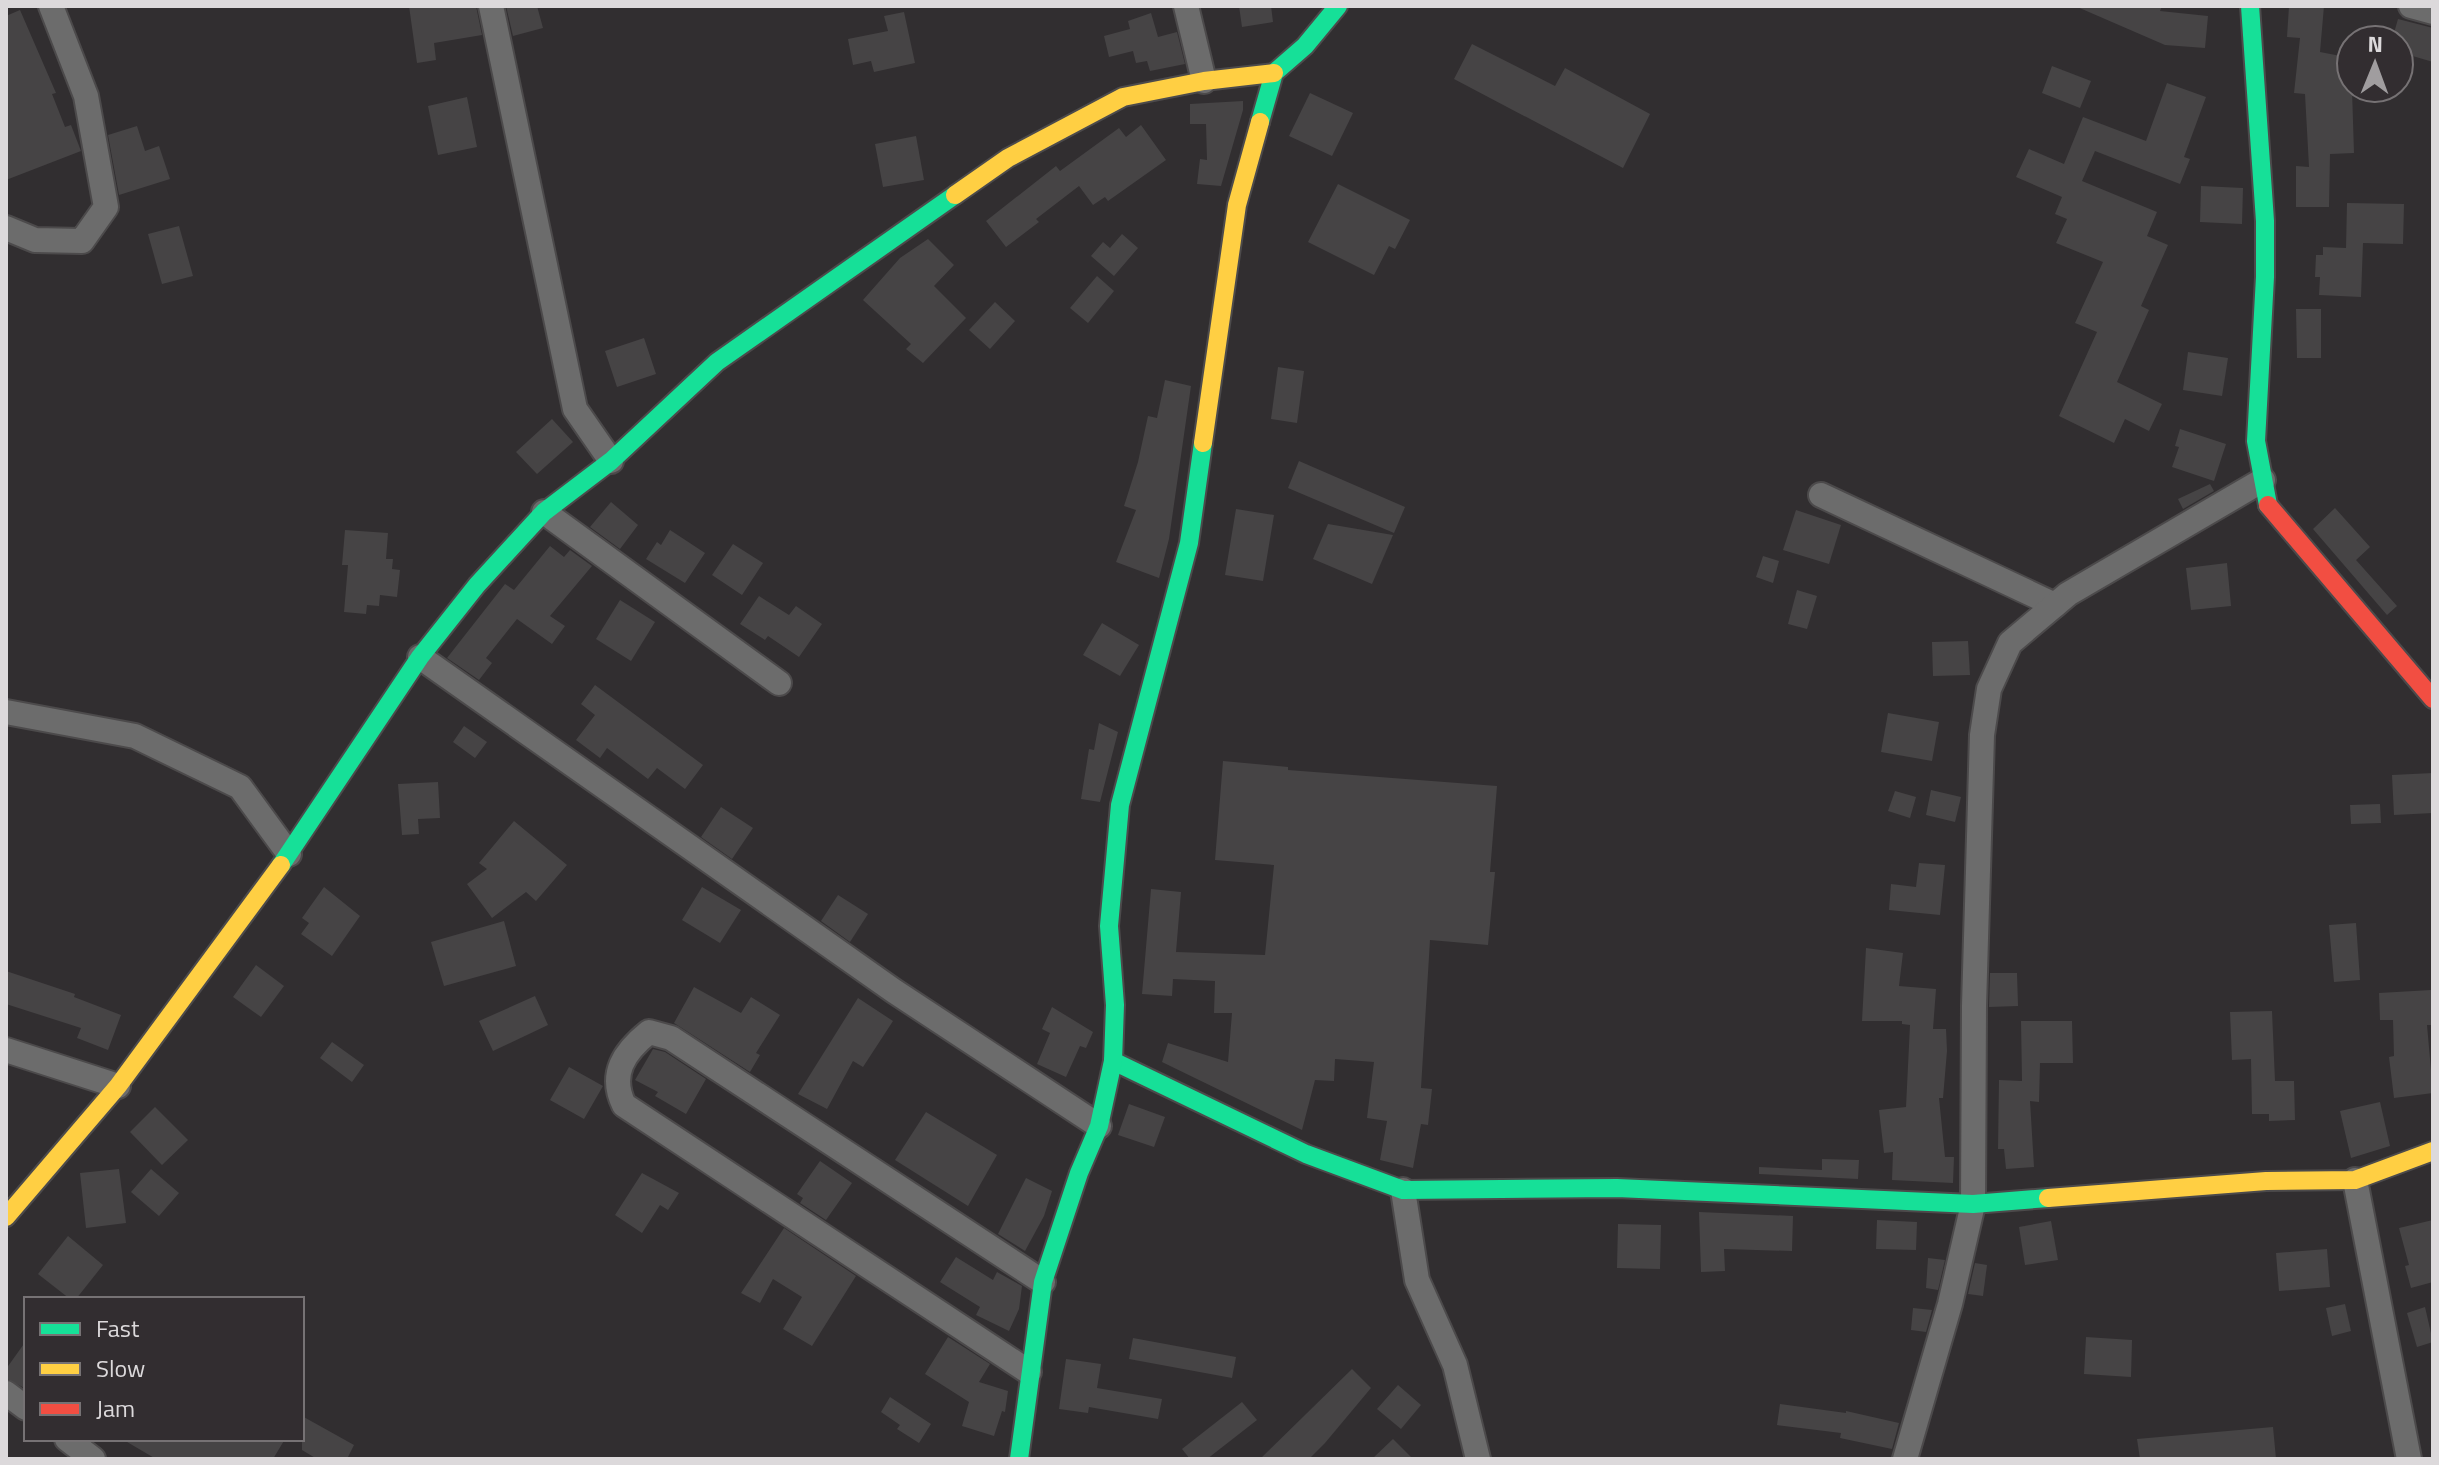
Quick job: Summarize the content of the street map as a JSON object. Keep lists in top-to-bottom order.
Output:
{
  "legend": ["Fast", "Slow", "Jam"],
  "north": "top"
}
